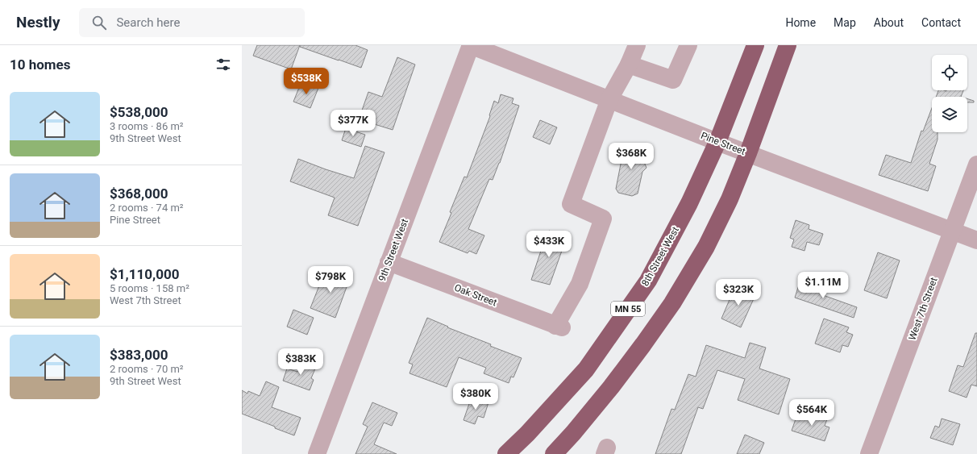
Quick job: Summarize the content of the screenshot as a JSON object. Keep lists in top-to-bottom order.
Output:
{
  "streets": {
    "highway": ["8th Street West", "MN 55"],
    "street": [
      "Pine Street",
      "9th Street West",
      "Oak Street",
      "West 7th Street"
    ]
  },
  "crossings": [
    ["Pine Street", "9th Street West"],
    ["Pine Street", "8th Street West"],
    ["Pine Street", "Oak Street"],
    ["Pine Street", "West 7th Street"],
    ["9th Street West", "Oak Street"]
  ],
  "page": {
    "header": "Nestly",
    "search": "Search here",
    "nav": [
      "Home",
      "Map",
      "About",
      "Contact"
    ],
    "heading": "10 homes",
    "price": [
      "$538K",
      "$377K",
      "$368K",
      "$433K",
      "$798K",
      "$1.11M",
      "$323K",
      "$383K",
      "$380K",
      "$564K"
    ],
    "list": [
      {
        "name": "$538,000",
        "note": "3 rooms · 86 m² · 9th Street West"
      },
      {
        "name": "$368,000",
        "note": "2 rooms · 74 m² · Pine Street"
      },
      {
        "name": "$1,110,000",
        "note": "5 rooms · 158 m² · West 7th Street"
      },
      {
        "name": "$383,000",
        "note": "2 rooms · 70 m² · 9th Street West"
      }
    ]
  }
}
